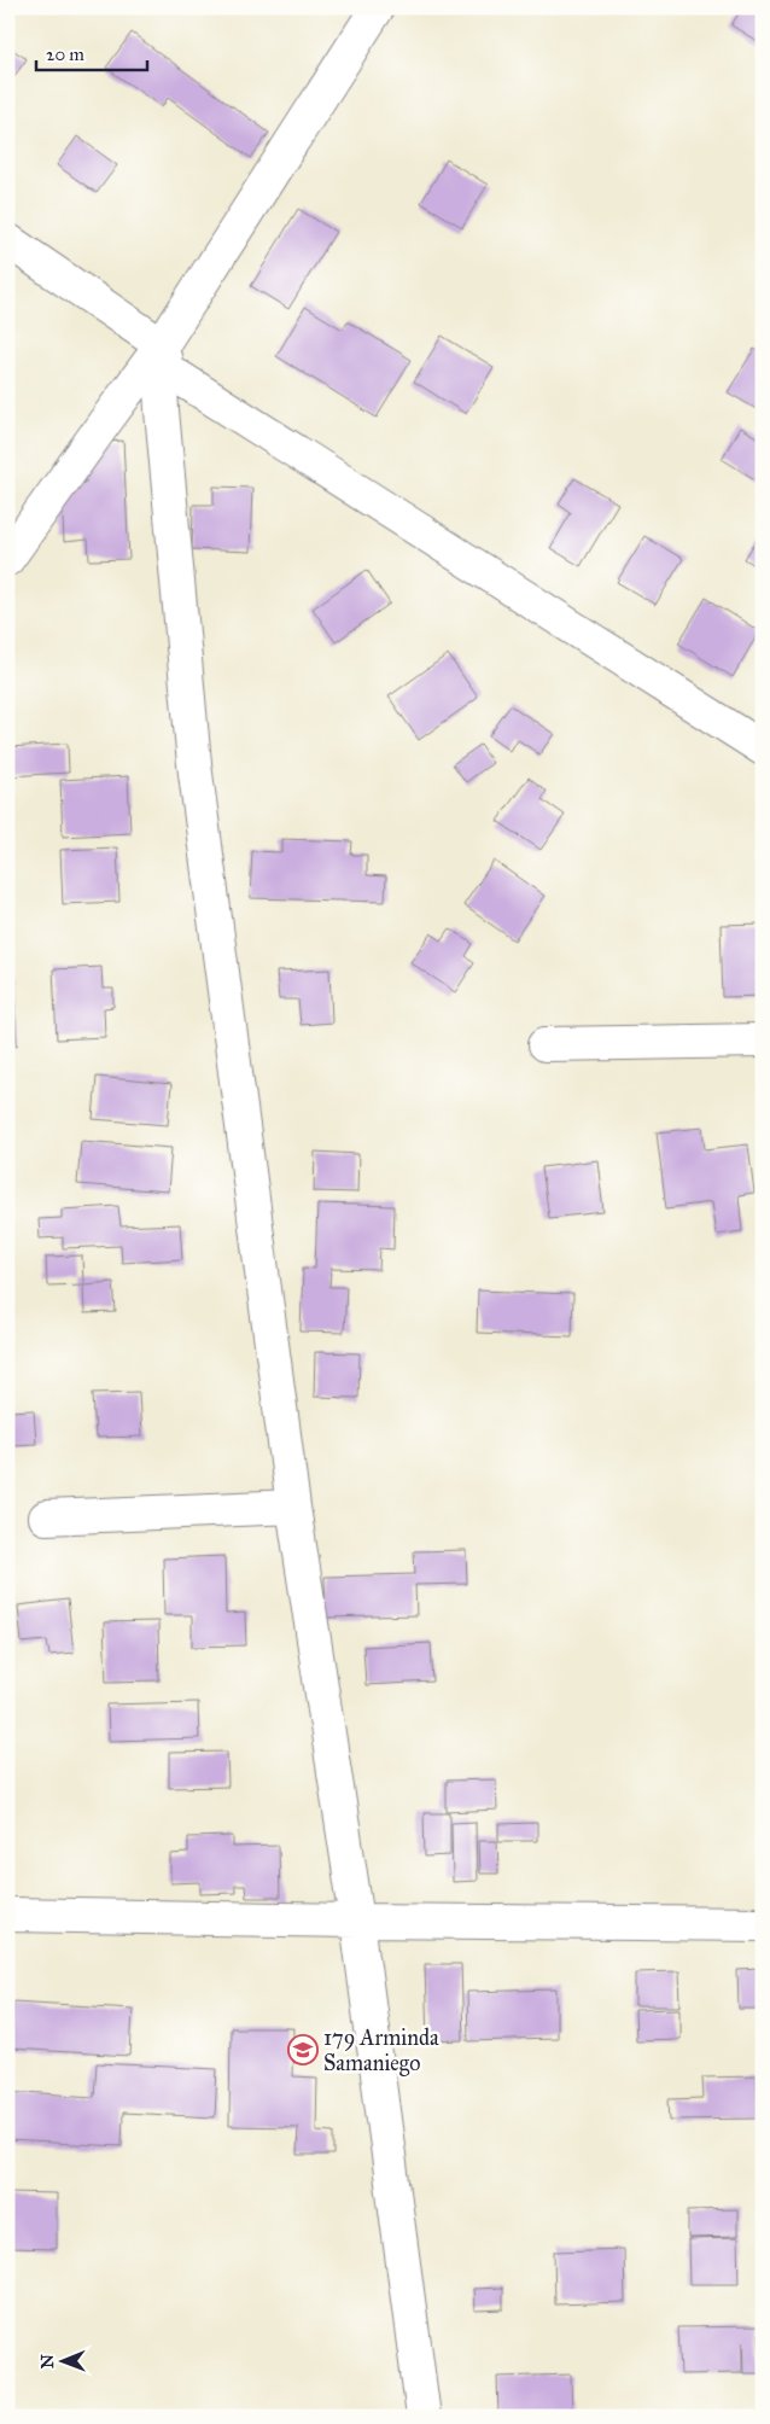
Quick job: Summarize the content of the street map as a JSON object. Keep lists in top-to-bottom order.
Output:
{
  "places": {
    "school or university": ["179 Arminda Samaniego"]
  },
  "scale_bar": "20 m",
  "north": "left"
}
